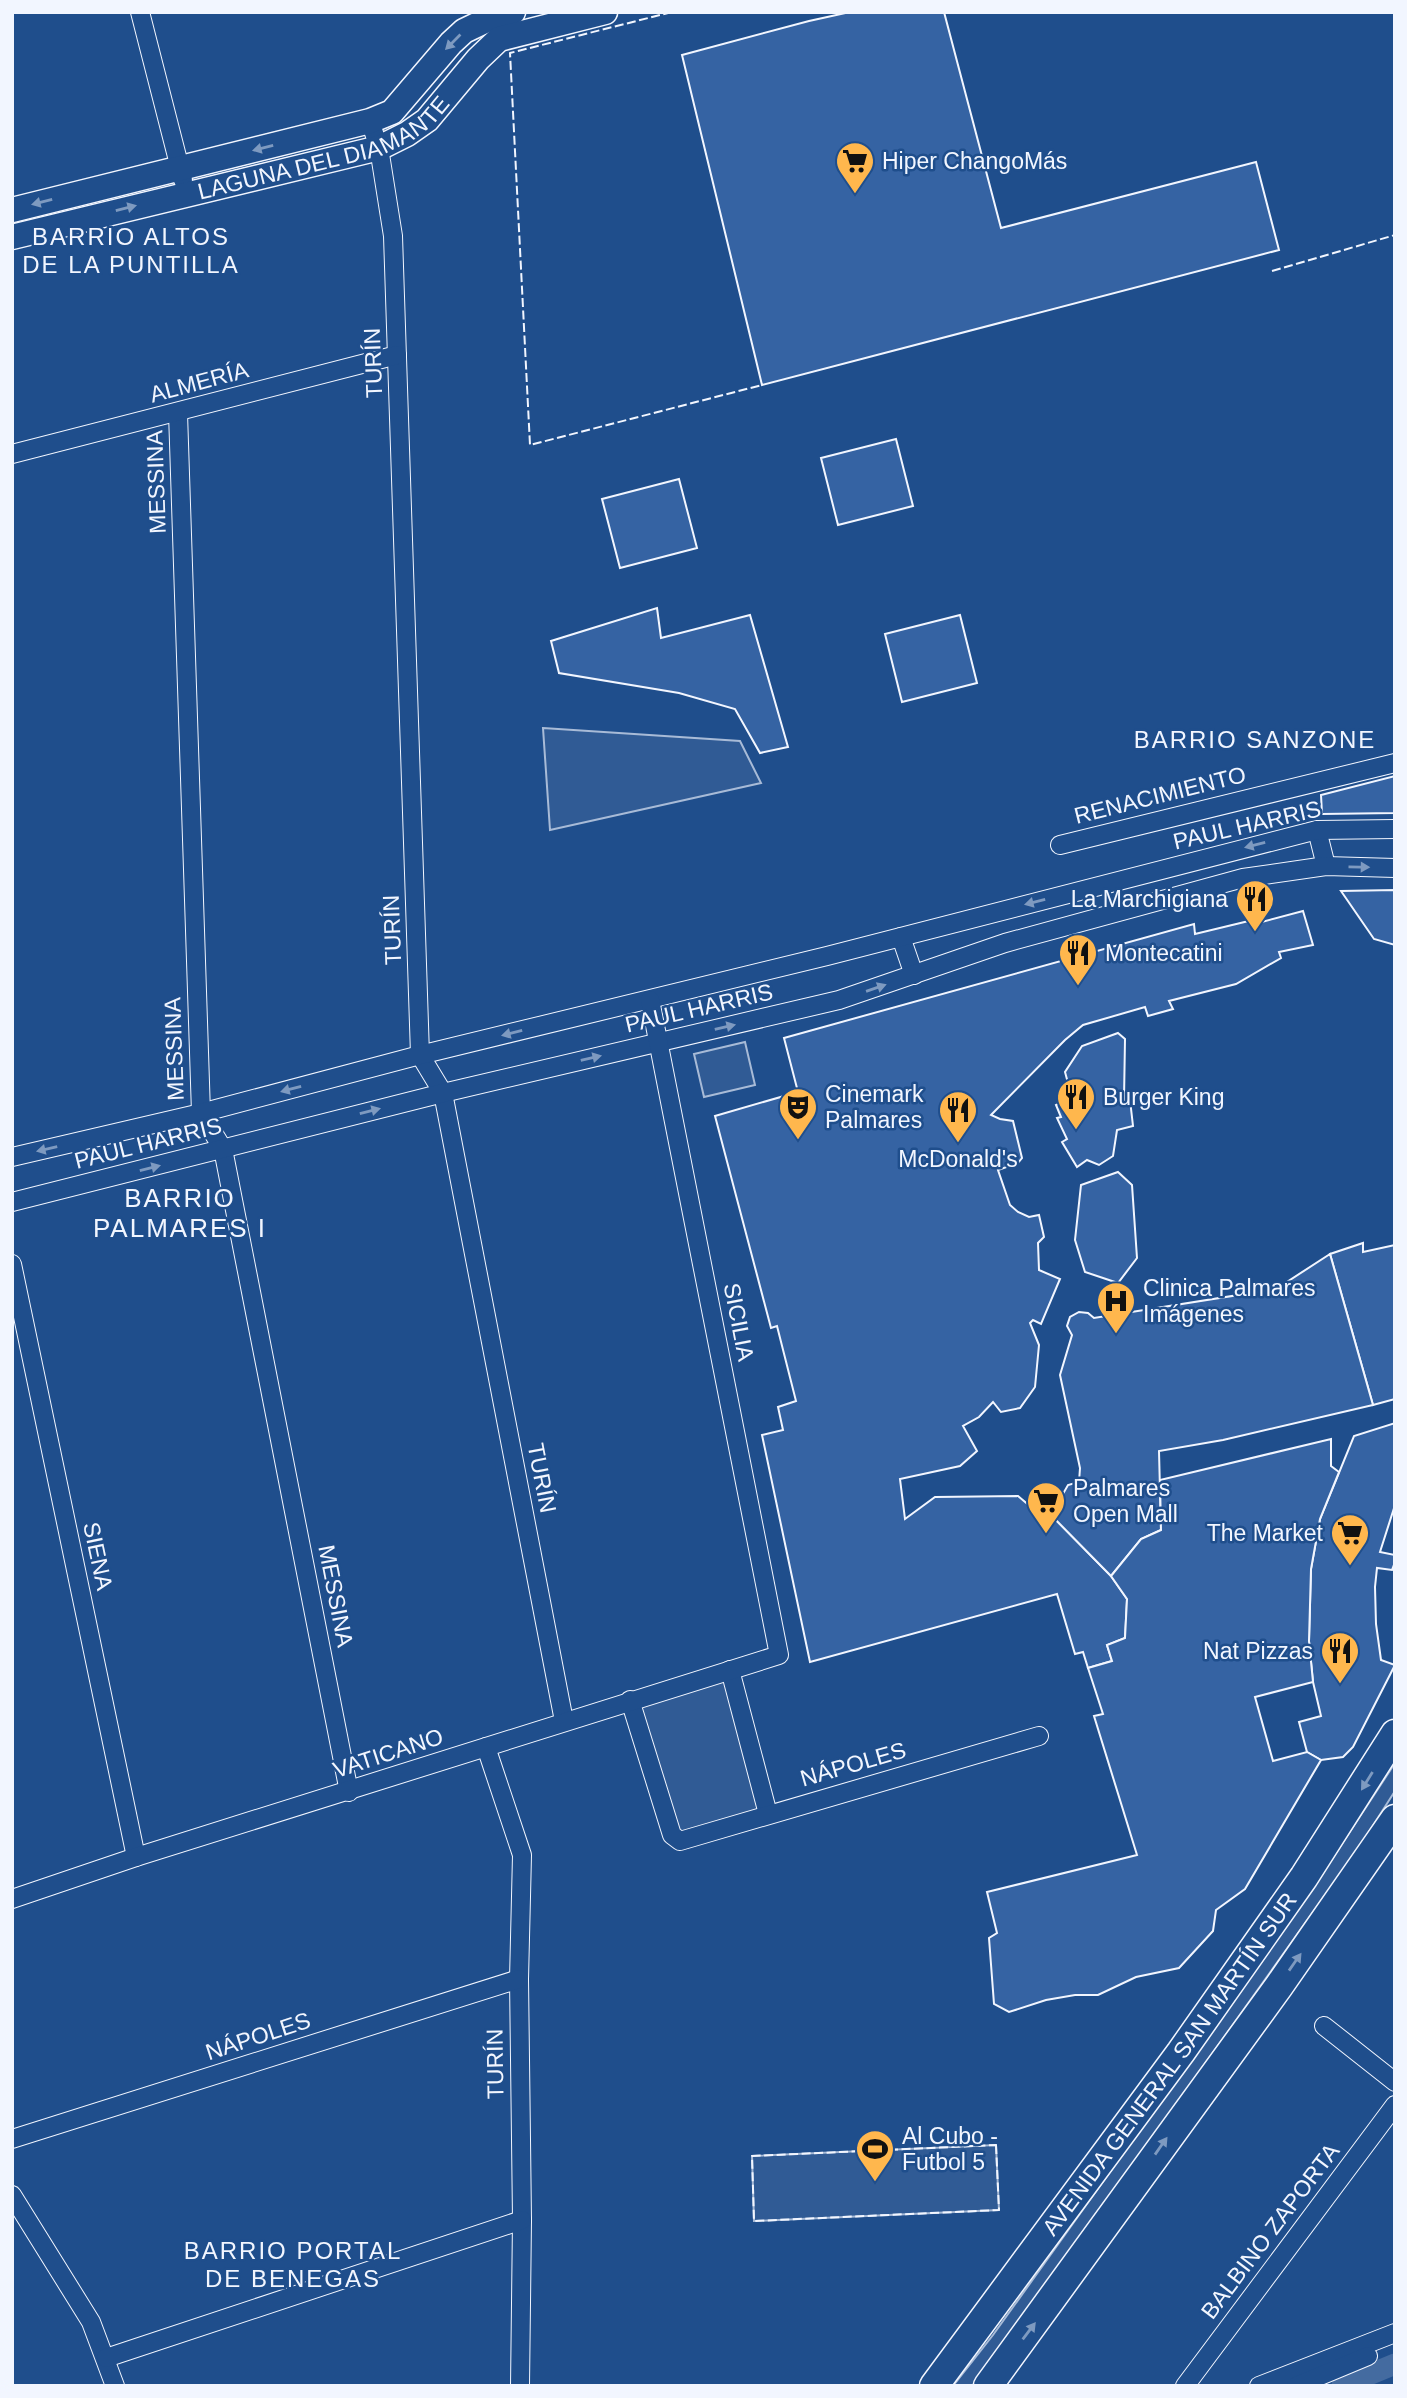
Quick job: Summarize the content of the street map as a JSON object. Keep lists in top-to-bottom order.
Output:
{
  "streets": {
    "main road": ["AVENIDA GENERAL SAN MARTÍN SUR"],
    "street": [
      "LAGUNA DEL DIAMANTE",
      "TURÍN",
      "ALMERÍA",
      "MESSINA",
      "RENACIMIENTO",
      "PAUL HARRIS",
      "SICILIA",
      "SIENA",
      "VATICANO",
      "NÁPOLES",
      "BALBINO ZAPORTA"
    ]
  },
  "crossings": [
    ["LAGUNA DEL DIAMANTE", "TURÍN"],
    ["TURÍN", "ALMERÍA"],
    ["TURÍN", "PAUL HARRIS"],
    ["TURÍN", "VATICANO"],
    ["TURÍN", "NÁPOLES"],
    ["ALMERÍA", "MESSINA"],
    ["MESSINA", "PAUL HARRIS"],
    ["MESSINA", "VATICANO"],
    ["PAUL HARRIS", "SICILIA"],
    ["SICILIA", "VATICANO"],
    ["SIENA", "VATICANO"],
    ["VATICANO", "NÁPOLES"]
  ],
  "districts": [
    "BARRIO ALTOS DE LA PUNTILLA",
    "BARRIO SANZONE",
    "BARRIO PALMARES I",
    "BARRIO PORTAL DE BENEGAS"
  ],
  "places": {
    "supermarket": ["Hiper ChangoMás", "Palmares Open Mall", "The Market"],
    "restaurant": [
      "La Marchigiana",
      "Montecatini",
      "Burger King",
      "McDonald's",
      "Nat Pizzas"
    ],
    "theatre": ["Cinemark Palmares"],
    "hospital": ["Clinica Palmares Imágenes"],
    "sports": ["Al Cubo - Futbol 5"]
  }
}
